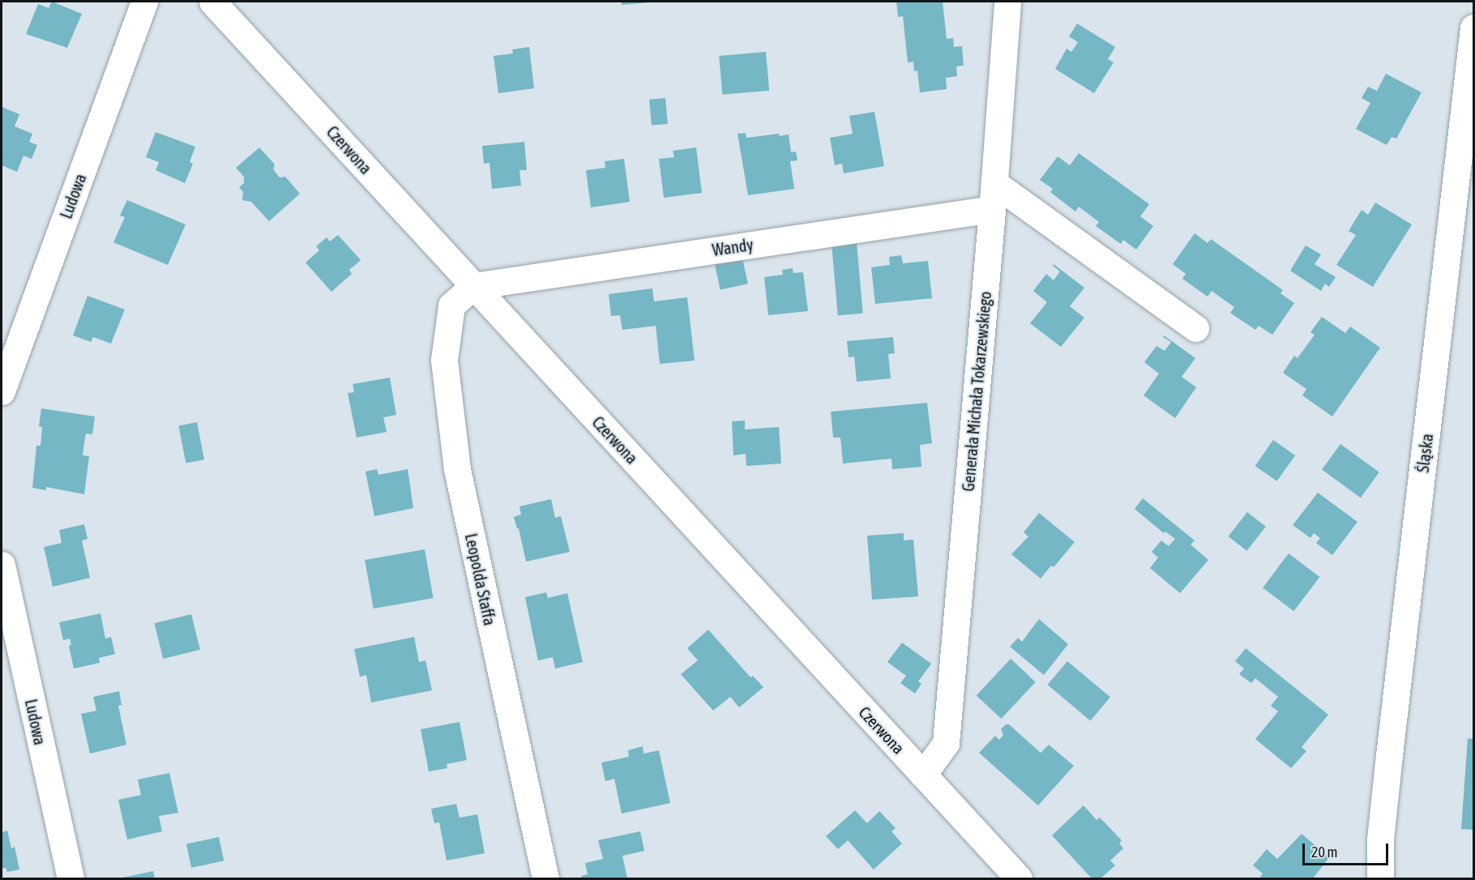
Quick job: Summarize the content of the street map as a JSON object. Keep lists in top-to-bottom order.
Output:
{
  "streets": {
    "street": [
      "Czerwona",
      "Ludowa",
      "Wandy",
      "Generała Michała Tokarzewskiego",
      "Śląska",
      "Leopolda Staffa"
    ]
  },
  "crossings": [
    ["Czerwona", "Wandy"],
    ["Czerwona", "Generała Michała Tokarzewskiego"],
    ["Czerwona", "Leopolda Staffa"],
    ["Wandy", "Generała Michała Tokarzewskiego"],
    ["Wandy", "Leopolda Staffa"]
  ],
  "scale_bar": "20 m"
}
